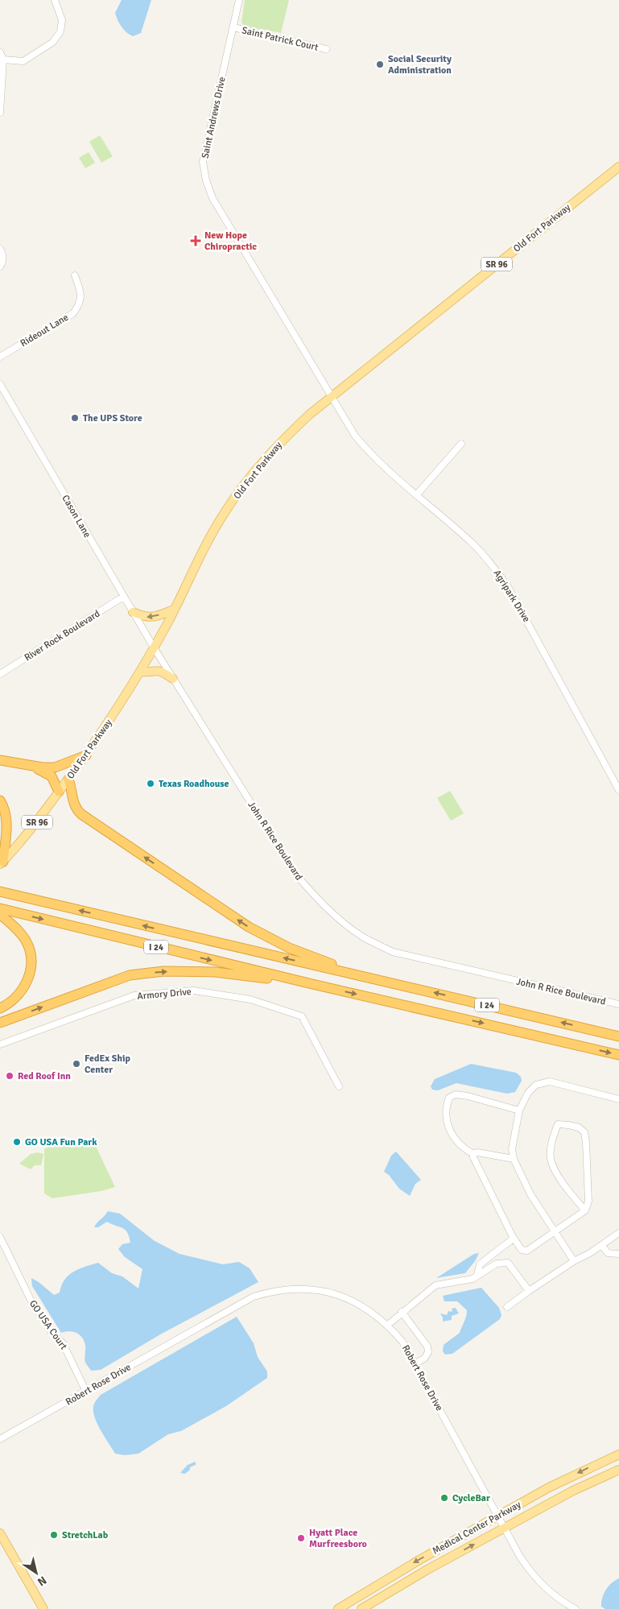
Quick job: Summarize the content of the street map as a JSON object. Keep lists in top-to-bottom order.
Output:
{
  "streets": {
    "highway": ["I 24"],
    "main road": ["Old Fort Parkway", "SR 96", "Medical Center Parkway"],
    "street": [
      "Saint Patrick Court",
      "Saint Andrews Drive",
      "Rideout Lane",
      "Cason Lane",
      "Agripark Drive",
      "River Rock Boulevard",
      "John R Rice Boulevard",
      "Armory Drive",
      "GO USA Court",
      "Robert Rose Drive"
    ]
  },
  "crossings": [
    ["Saint Patrick Court", "Saint Andrews Drive"],
    ["Saint Andrews Drive", "Old Fort Parkway"],
    ["Saint Andrews Drive", "Agripark Drive"],
    ["Old Fort Parkway", "Cason Lane"],
    ["Old Fort Parkway", "Agripark Drive"],
    ["Old Fort Parkway", "John R Rice Boulevard"],
    ["Cason Lane", "River Rock Boulevard"],
    ["Cason Lane", "John R Rice Boulevard"],
    ["GO USA Court", "Robert Rose Drive"],
    ["Robert Rose Drive", "Medical Center Parkway"]
  ],
  "places": {
    "other": [
      "Social Security Administration",
      "The UPS Store",
      "Texas Roadhouse",
      "FedEx Ship Center",
      "Red Roof Inn",
      "GO USA Fun Park",
      "CycleBar",
      "StretchLab",
      "Hyatt Place Murfreesboro"
    ],
    "health": ["New Hope Chiropractic"]
  },
  "north": "bottom right"
}
